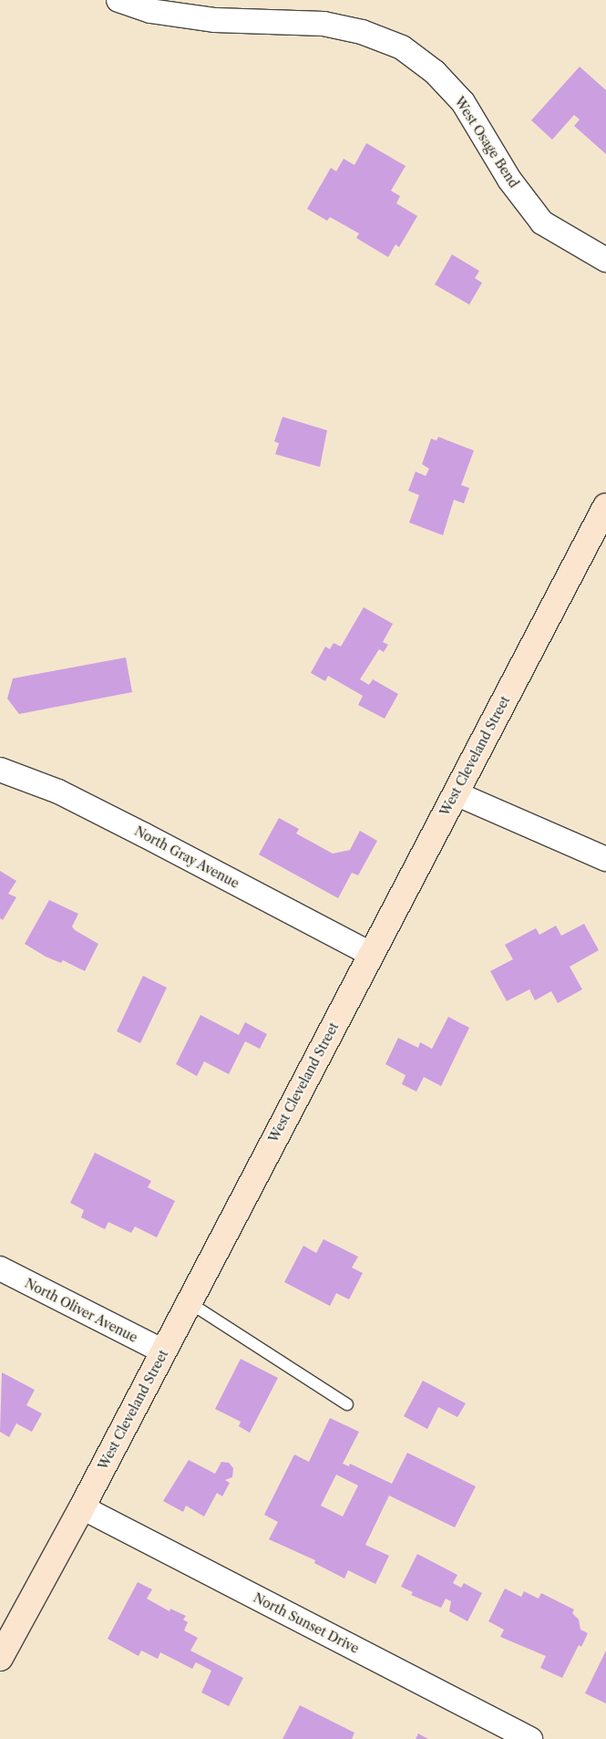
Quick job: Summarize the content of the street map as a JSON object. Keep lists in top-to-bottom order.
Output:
{
  "streets": {
    "street": [
      "West Osage Bend",
      "West Cleveland Street",
      "North Gray Avenue",
      "North Oliver Avenue",
      "North Sunset Drive"
    ]
  },
  "crossings": [
    ["West Cleveland Street", "North Gray Avenue"],
    ["West Cleveland Street", "North Oliver Avenue"],
    ["West Cleveland Street", "North Sunset Drive"]
  ]
}
